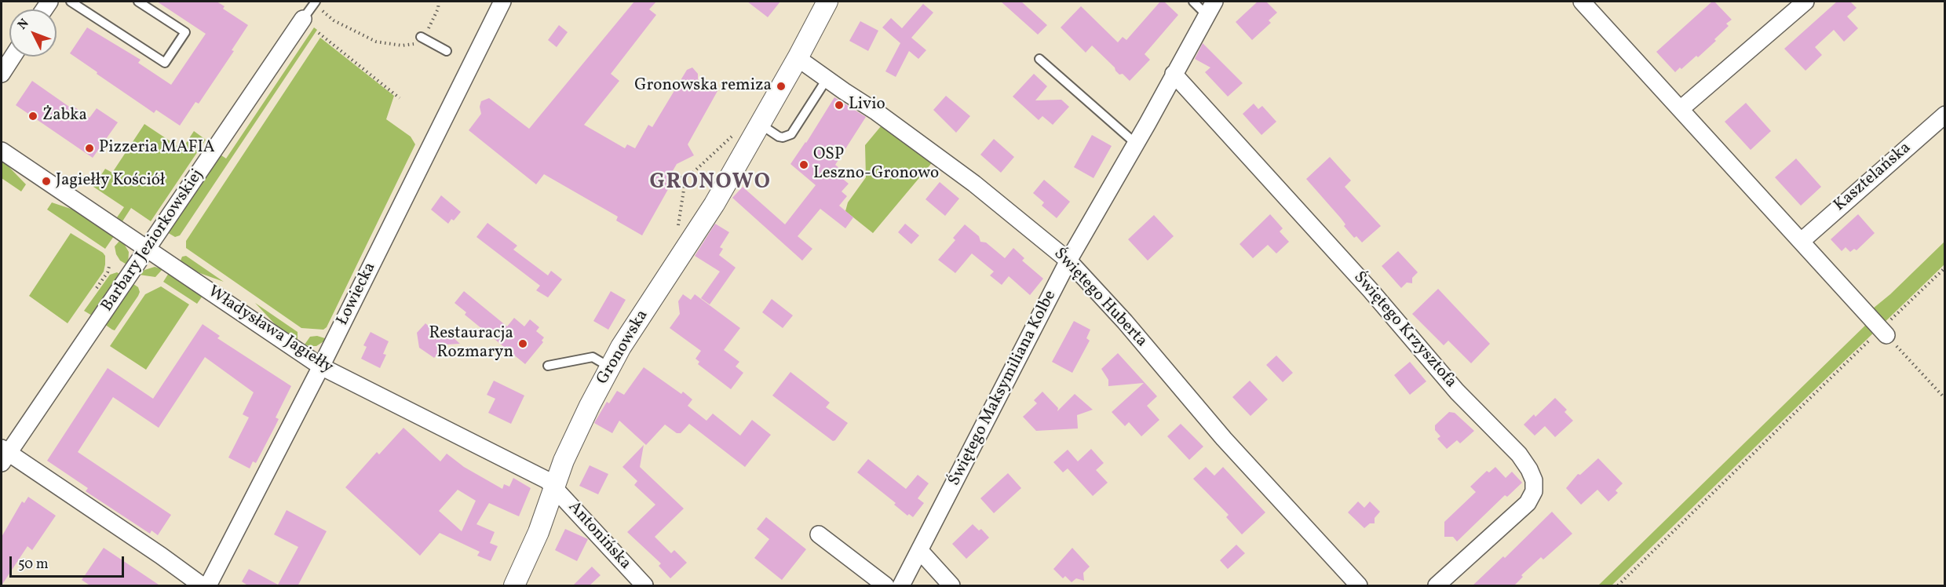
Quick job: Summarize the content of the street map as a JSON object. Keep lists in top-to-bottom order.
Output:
{
  "streets": {
    "street": [
      "Kasztelańska",
      "Barbary Jeziorkowskiej",
      "Łowiecka",
      "Świętego Huberta",
      "Władysława Jagiełły",
      "Świętego Krzysztofa",
      "Gronowska",
      "Świętego Maksymiliana Kolbe",
      "Antonińska"
    ]
  },
  "crossings": [
    ["Barbary Jeziorkowskiej", "Władysława Jagiełły"],
    ["Łowiecka", "Władysława Jagiełły"],
    ["Świętego Huberta", "Gronowska"],
    ["Świętego Huberta", "Świętego Maksymiliana Kolbe"],
    ["Władysława Jagiełły", "Gronowska"],
    ["Władysława Jagiełły", "Antonińska"],
    ["Świętego Krzysztofa", "Świętego Maksymiliana Kolbe"],
    ["Gronowska", "Antonińska"]
  ],
  "districts": ["GRONOWO"],
  "places": [
    "Gronowska remiza",
    "Livio",
    "Żabka",
    "Pizzeria MAFIA",
    "OSP Leszno-Gronowo",
    "Jagiełły Kościół",
    "Restauracja Rozmaryn"
  ],
  "scale_bar": "50 m",
  "north": "top left"
}
